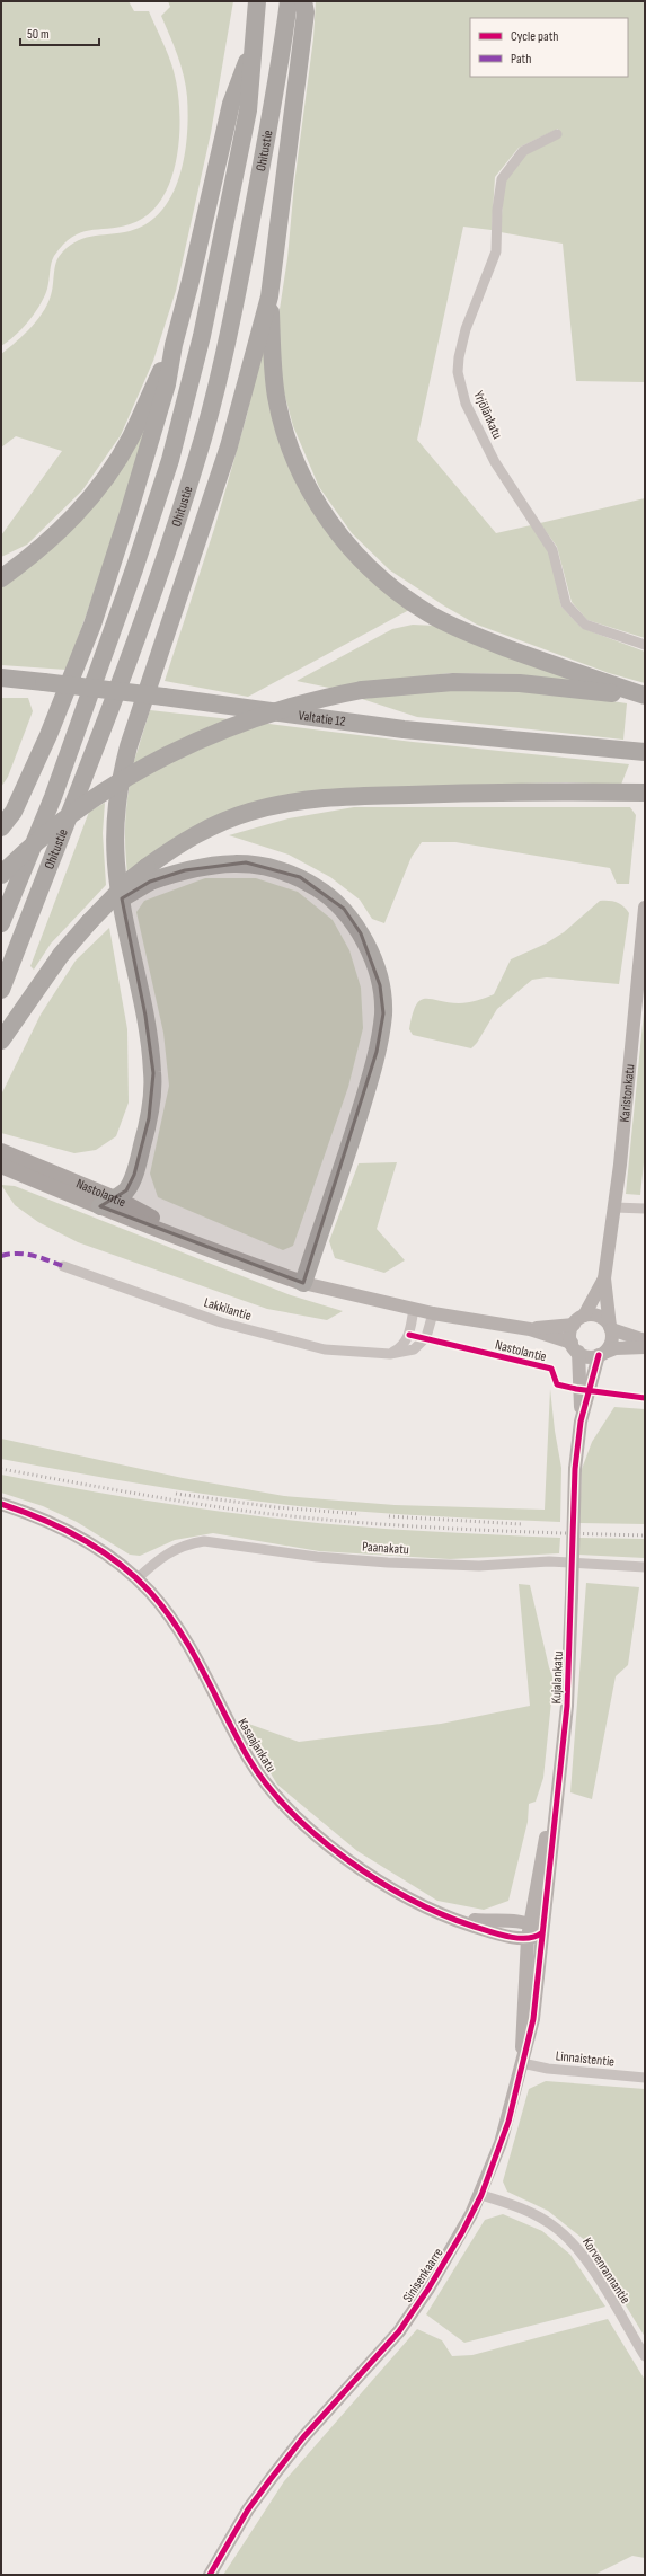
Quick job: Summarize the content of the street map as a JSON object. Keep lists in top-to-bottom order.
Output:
{
  "streets": {
    "highway": ["Ohitustie", "Valtatie 12"],
    "main road": ["Nastolantie"],
    "street": [
      "Yrjölänkatu",
      "Karistonkatu",
      "Lakkilantie",
      "Paanakatu",
      "Kujalankatu",
      "Kasaajankatu",
      "Linnaistentie",
      "Korvenrannantie",
      "Sinisenkaarre"
    ]
  },
  "crossings": [
    ["Karistonkatu", "Nastolantie"],
    ["Karistonkatu", "Kujalankatu"],
    ["Nastolantie", "Lakkilantie"],
    ["Nastolantie", "Kujalankatu"],
    ["Paanakatu", "Kasaajankatu"],
    ["Kujalankatu", "Kasaajankatu"],
    ["Kujalankatu", "Sinisenkaarre"],
    ["Kasaajankatu", "Sinisenkaarre"],
    ["Linnaistentie", "Sinisenkaarre"],
    ["Korvenrannantie", "Sinisenkaarre"]
  ],
  "legend": ["Cycle path", "Path"],
  "scale_bar": "50 m"
}
